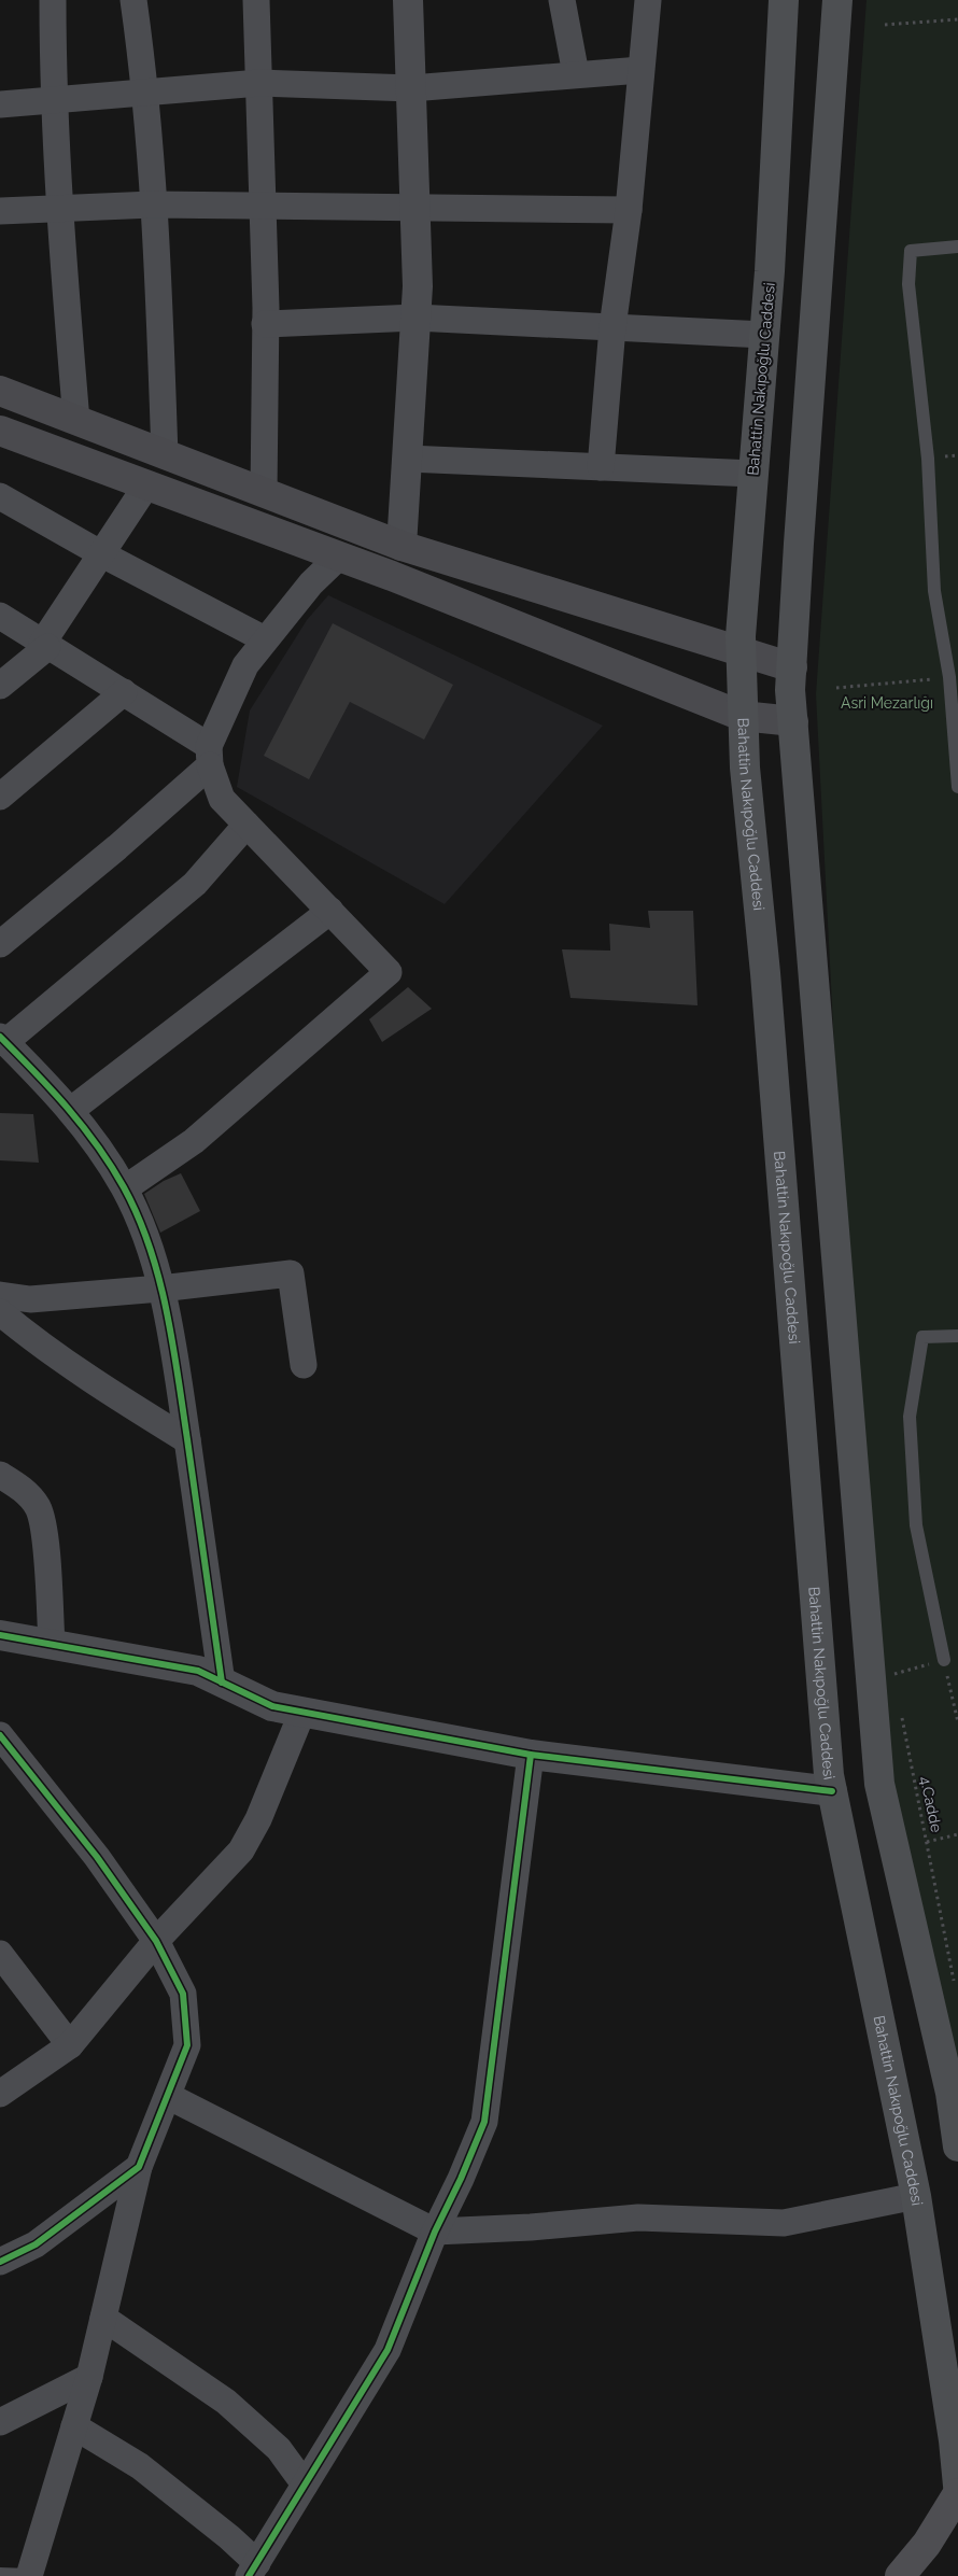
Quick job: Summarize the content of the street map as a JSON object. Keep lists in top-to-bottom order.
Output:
{
  "streets": {
    "main road": ["Bahattin Nakıpoğlu Caddesi"],
    "path": ["4.Cadde"]
  },
  "parks": ["Asri Mezarlığı"]
}
